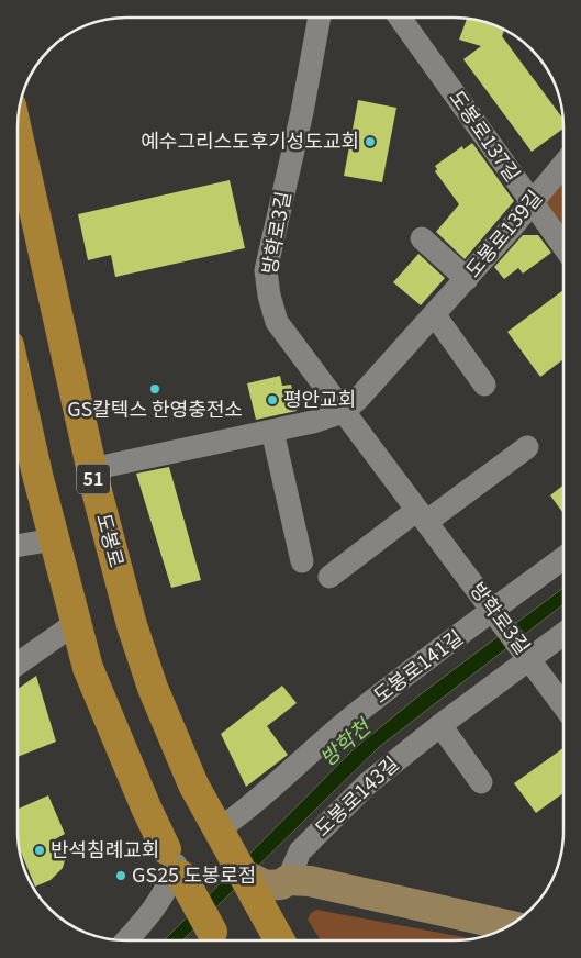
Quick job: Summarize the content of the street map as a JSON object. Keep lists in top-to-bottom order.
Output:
{
  "streets": {
    "main road": ["51", "도봉로"],
    "street": [
      "도봉로137길",
      "방학로3길",
      "도봉로139길",
      "도봉로141길",
      "도봉로143길"
    ]
  },
  "crossings": [
    ["도봉로137길", "도봉로139길"],
    ["방학로3길", "도봉로139길"],
    ["방학로3길", "도봉로141길"],
    ["방학로3길", "도봉로143길"],
    ["도봉로139길", "도봉로"],
    ["도봉로", "도봉로141길"]
  ],
  "water": ["방학천"],
  "places": [
    "예수그리스도후기성도교회",
    "GS칼텍스 한영충전소",
    "평안교회",
    "반석침례교회",
    "GS25 도봉로점"
  ]
}
